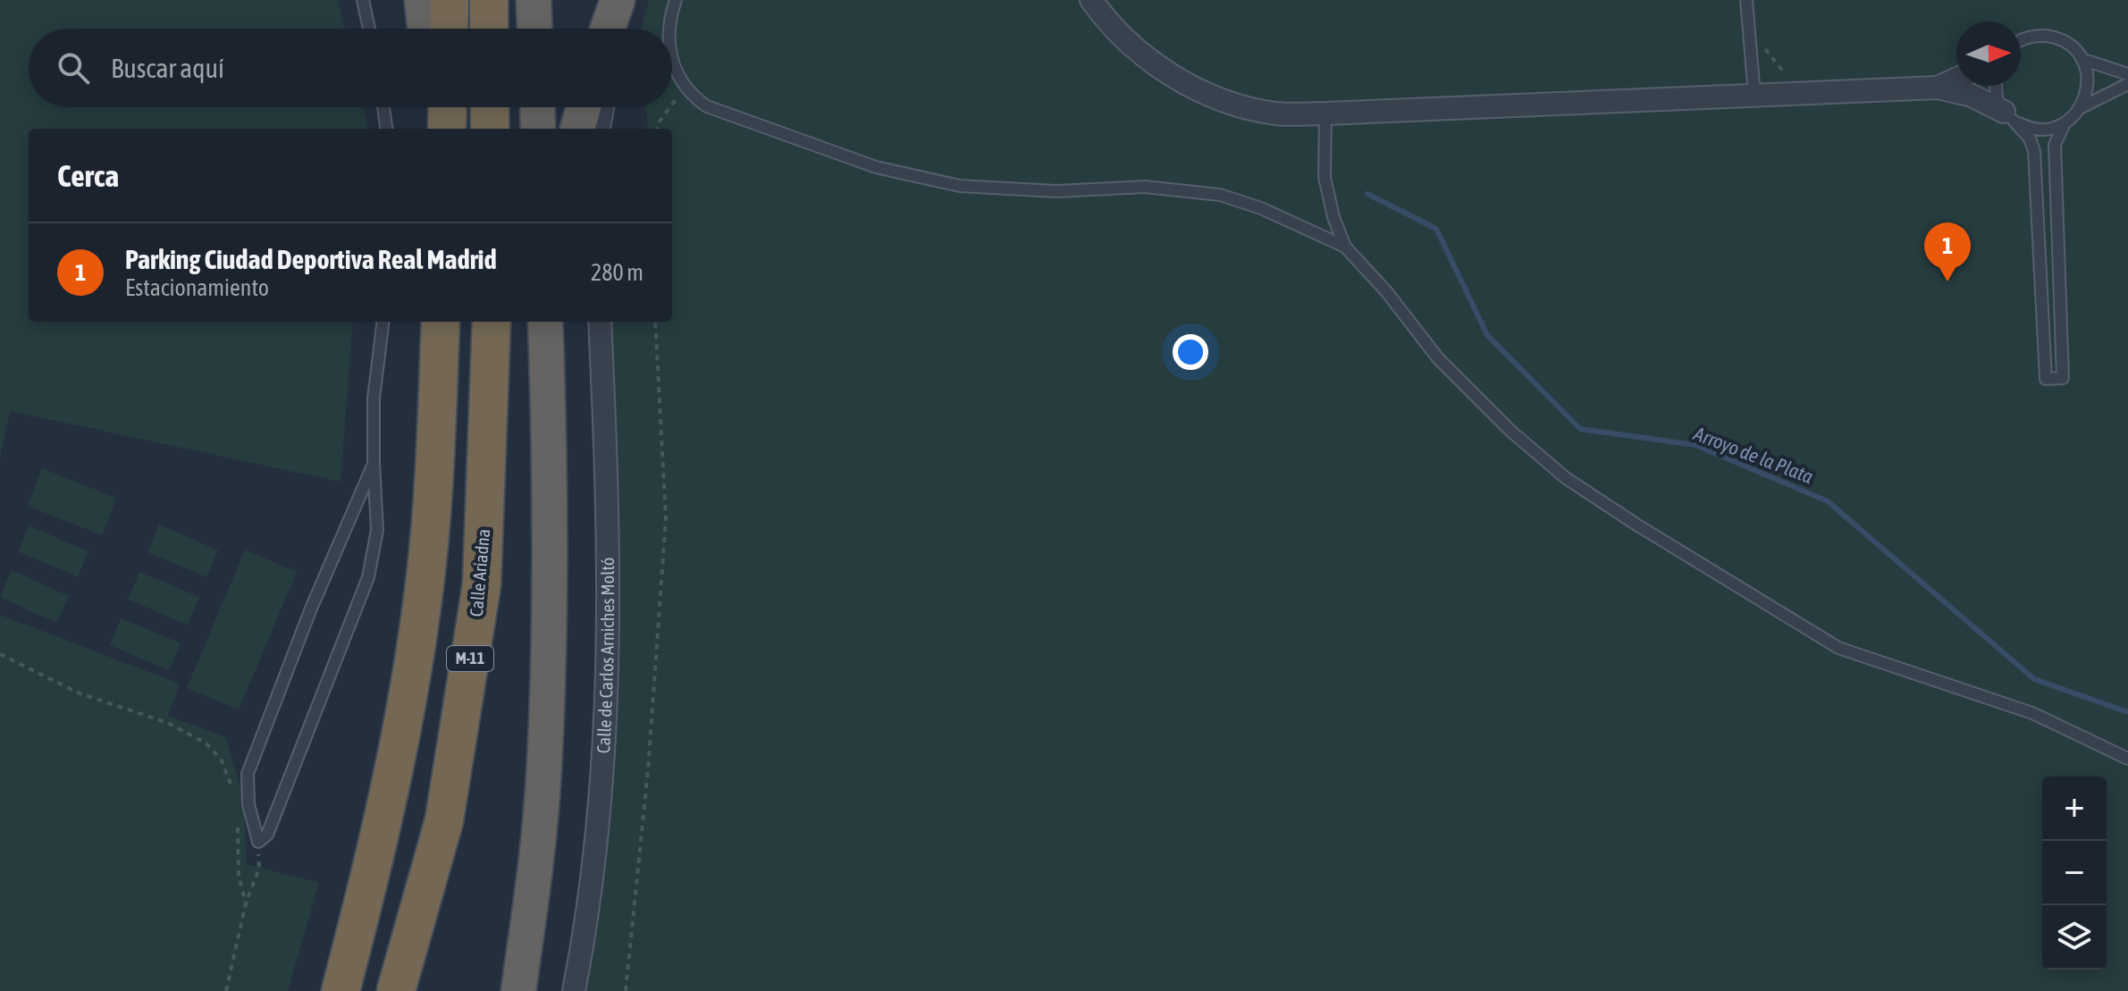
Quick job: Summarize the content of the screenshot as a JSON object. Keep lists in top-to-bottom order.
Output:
{
  "streets": {
    "highway": ["Calle Ariadna", "M-11"],
    "street": ["Calle de Carlos Arniches Moltó"]
  },
  "water": ["Arroyo de la Plata"],
  "north": "right",
  "page": {
    "search": "Buscar aquí",
    "heading": "Cerca",
    "list": [
      {
        "mark": "1",
        "name": "Parking Ciudad Deportiva Real Madrid",
        "note": "Estacionamiento",
        "value": "280 m"
      }
    ],
    "pins": "1",
    "map_buttons": ["+", "−"]
  }
}
